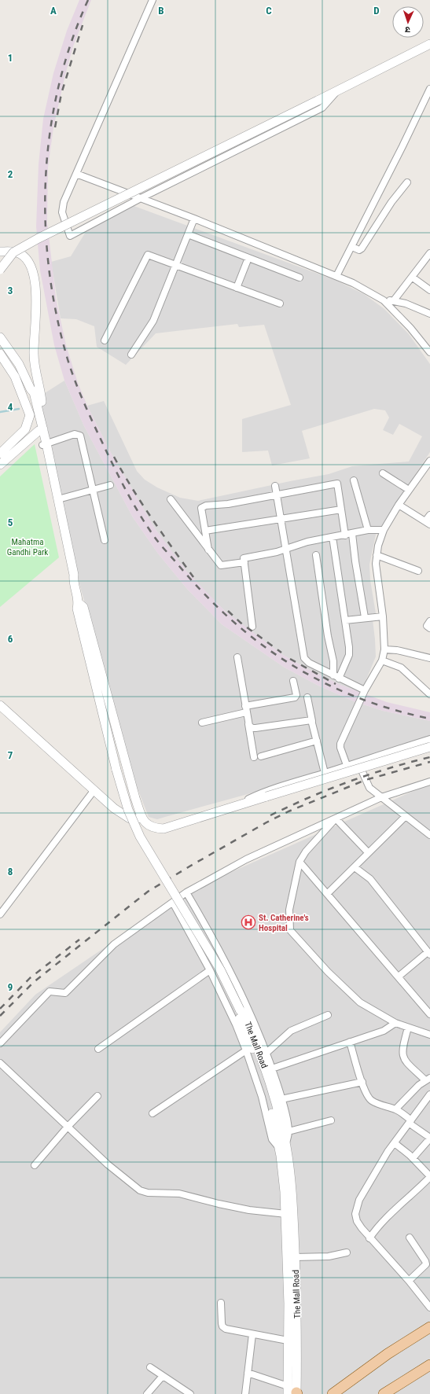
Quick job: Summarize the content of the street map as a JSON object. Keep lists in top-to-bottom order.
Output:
{
  "streets": {
    "street": ["The Mall Road"]
  },
  "parks": ["Mahatma Gandhi Park"],
  "places": {
    "hospital": ["St. Catherine's Hospital"]
  },
  "north": "bottom",
  "grid": {
    "columns": [
      "A",
      "B",
      "C",
      "D"
    ],
    "rows": [
      "1",
      "2",
      "3",
      "4",
      "5",
      "6",
      "7",
      "8",
      "9"
    ]
  }
}
